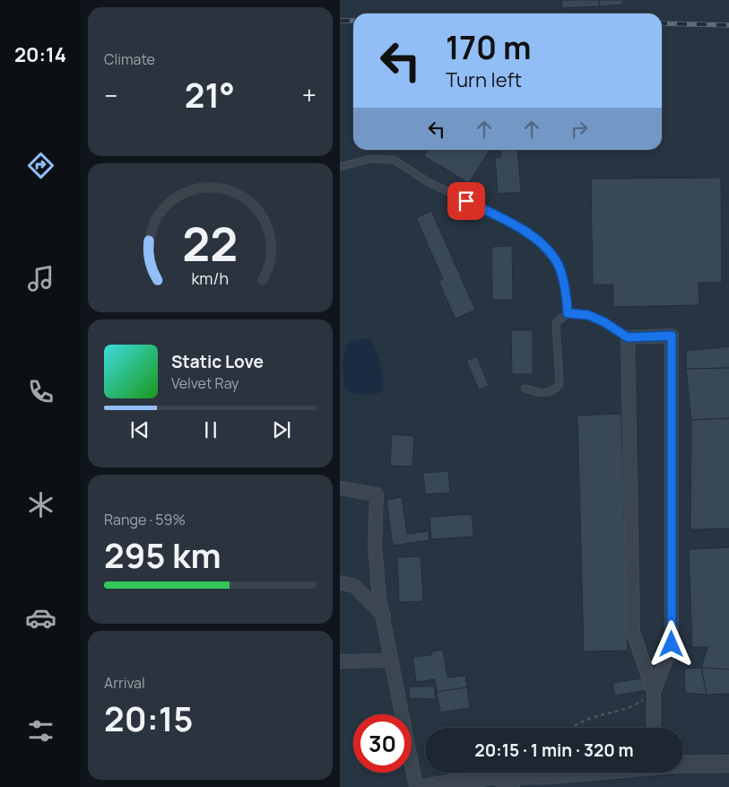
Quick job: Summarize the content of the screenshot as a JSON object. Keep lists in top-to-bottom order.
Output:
{
  "page": {
    "tabs": "20:14",
    "tile": [
      "Climate",
      ["Range · 59%", "295 km"],
      ["Arrival", "20:15"]
    ],
    "turn": ["170 m", "Turn left"],
    "heat": ["−", "21°", "+"],
    "song": ["Static Love", "Velvet Ray"],
    "limit": "30",
    "trip": "20:15 · 1 min · 320 m",
    "gauge": ["22", "km/h"]
  }
}
